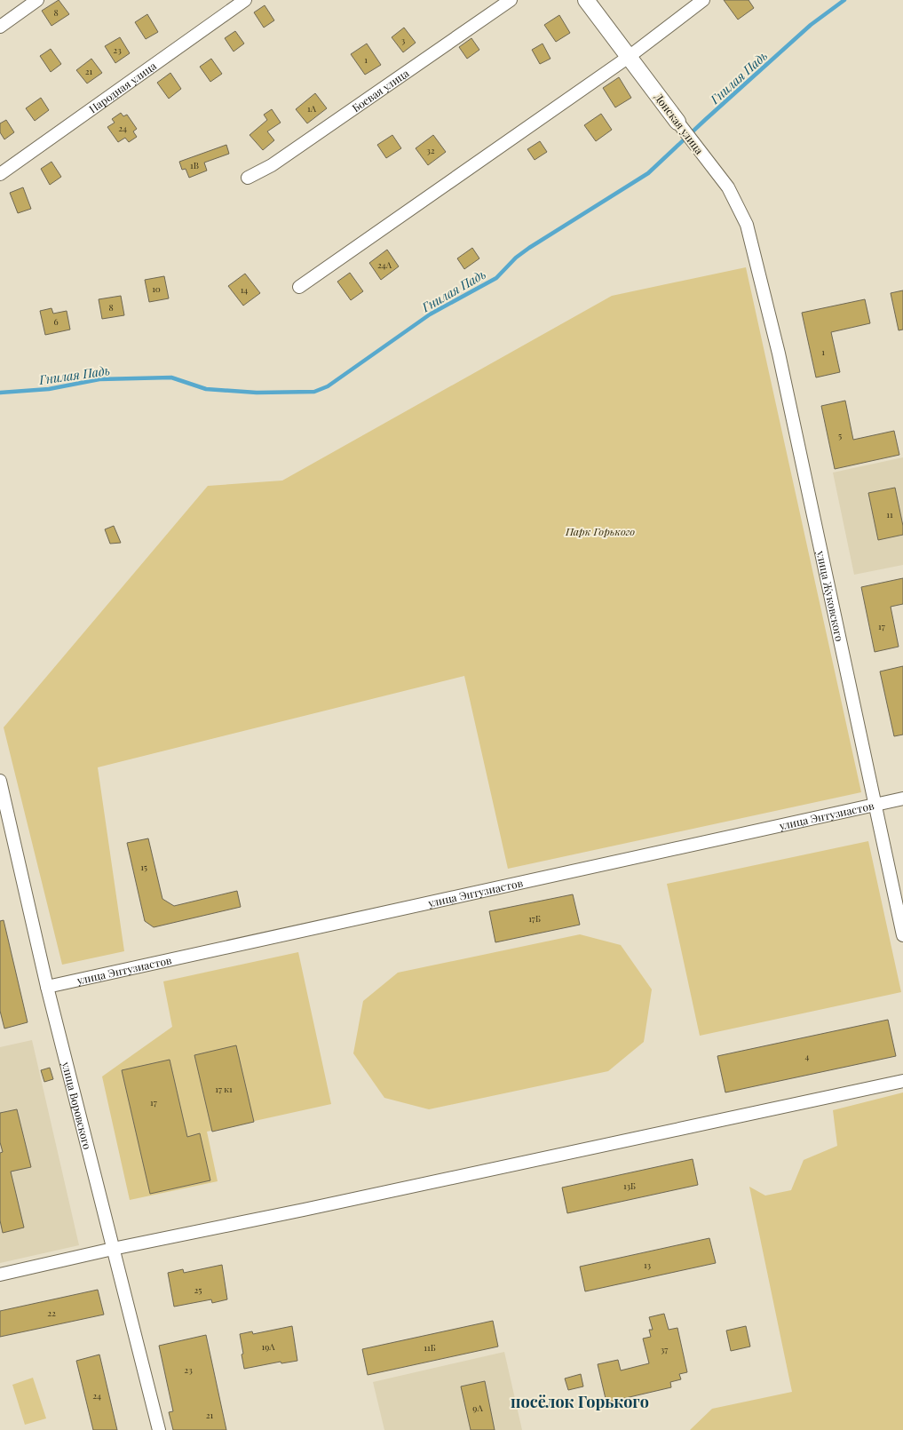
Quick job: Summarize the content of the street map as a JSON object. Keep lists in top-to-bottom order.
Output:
{
  "streets": {
    "street": [
      "Народная улица",
      "Боевая улица",
      "Донская улица",
      "улица Жуковского",
      "улица Энтузиастов",
      "улица Воровского"
    ]
  },
  "crossings": [
    ["Донская улица", "улица Жуковского"],
    ["улица Жуковского", "улица Энтузиастов"],
    ["улица Энтузиастов", "улица Воровского"]
  ],
  "districts": ["посёлок Горького"],
  "water": ["Гнилая Падь"],
  "parks": ["Парк Горького"],
  "house_numbers": [
    "8",
    "3",
    "23",
    "1",
    "21",
    "1А",
    "24",
    "32",
    "1В",
    "24А",
    "10",
    "14",
    "8",
    "6",
    "1",
    "5",
    "11",
    "17",
    "15",
    "17Б",
    "4",
    "17 к1",
    "17",
    "13Б",
    "13",
    "25",
    "22",
    "19А",
    "11Б",
    "37",
    "23",
    "24",
    "9А",
    "21"
  ]
}
